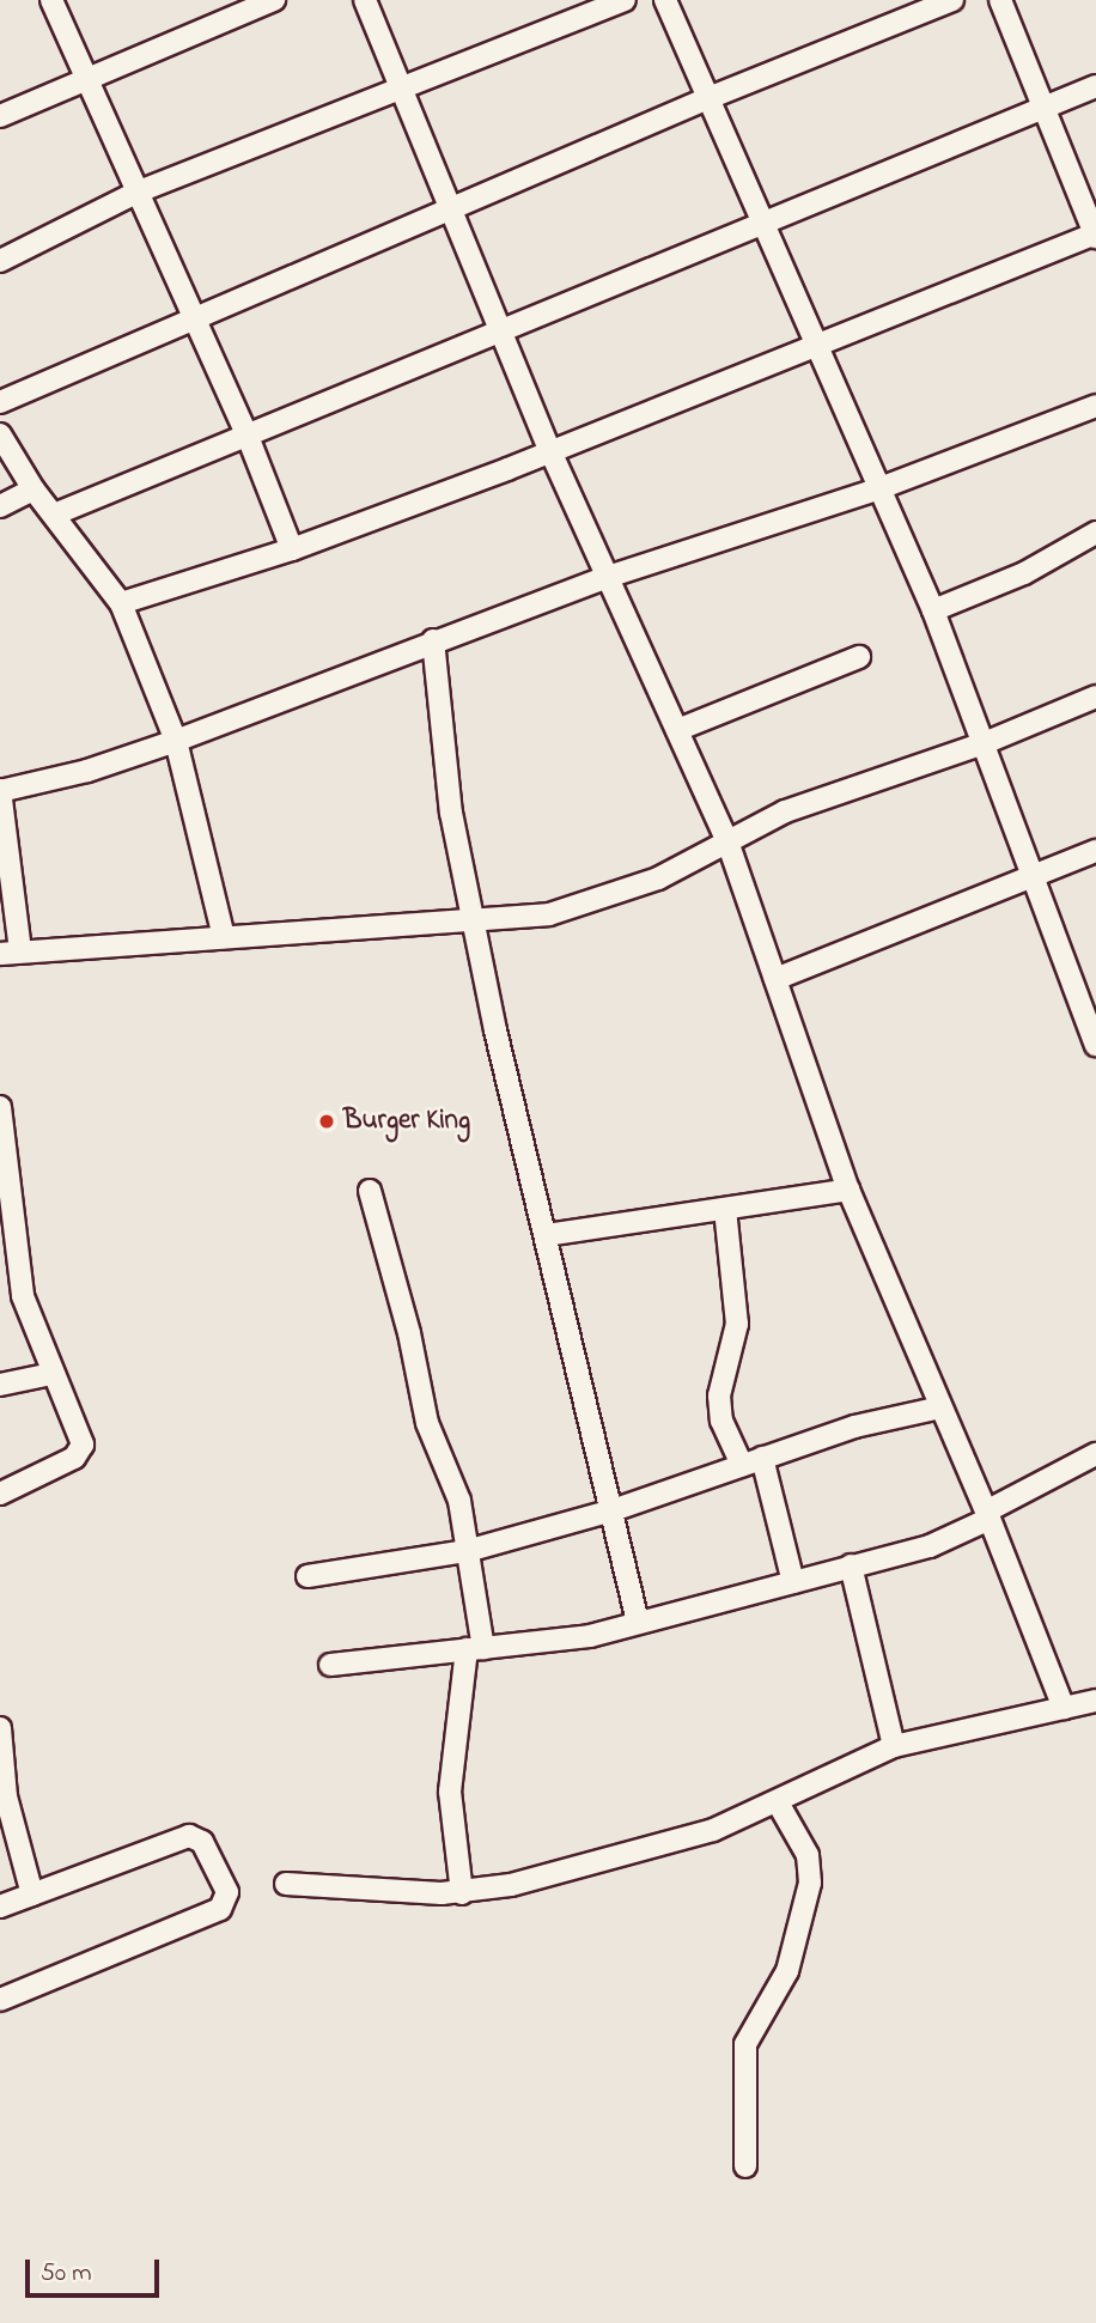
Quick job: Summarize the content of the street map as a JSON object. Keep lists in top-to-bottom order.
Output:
{
  "places": ["Burger King"],
  "scale_bar": "50 m"
}
